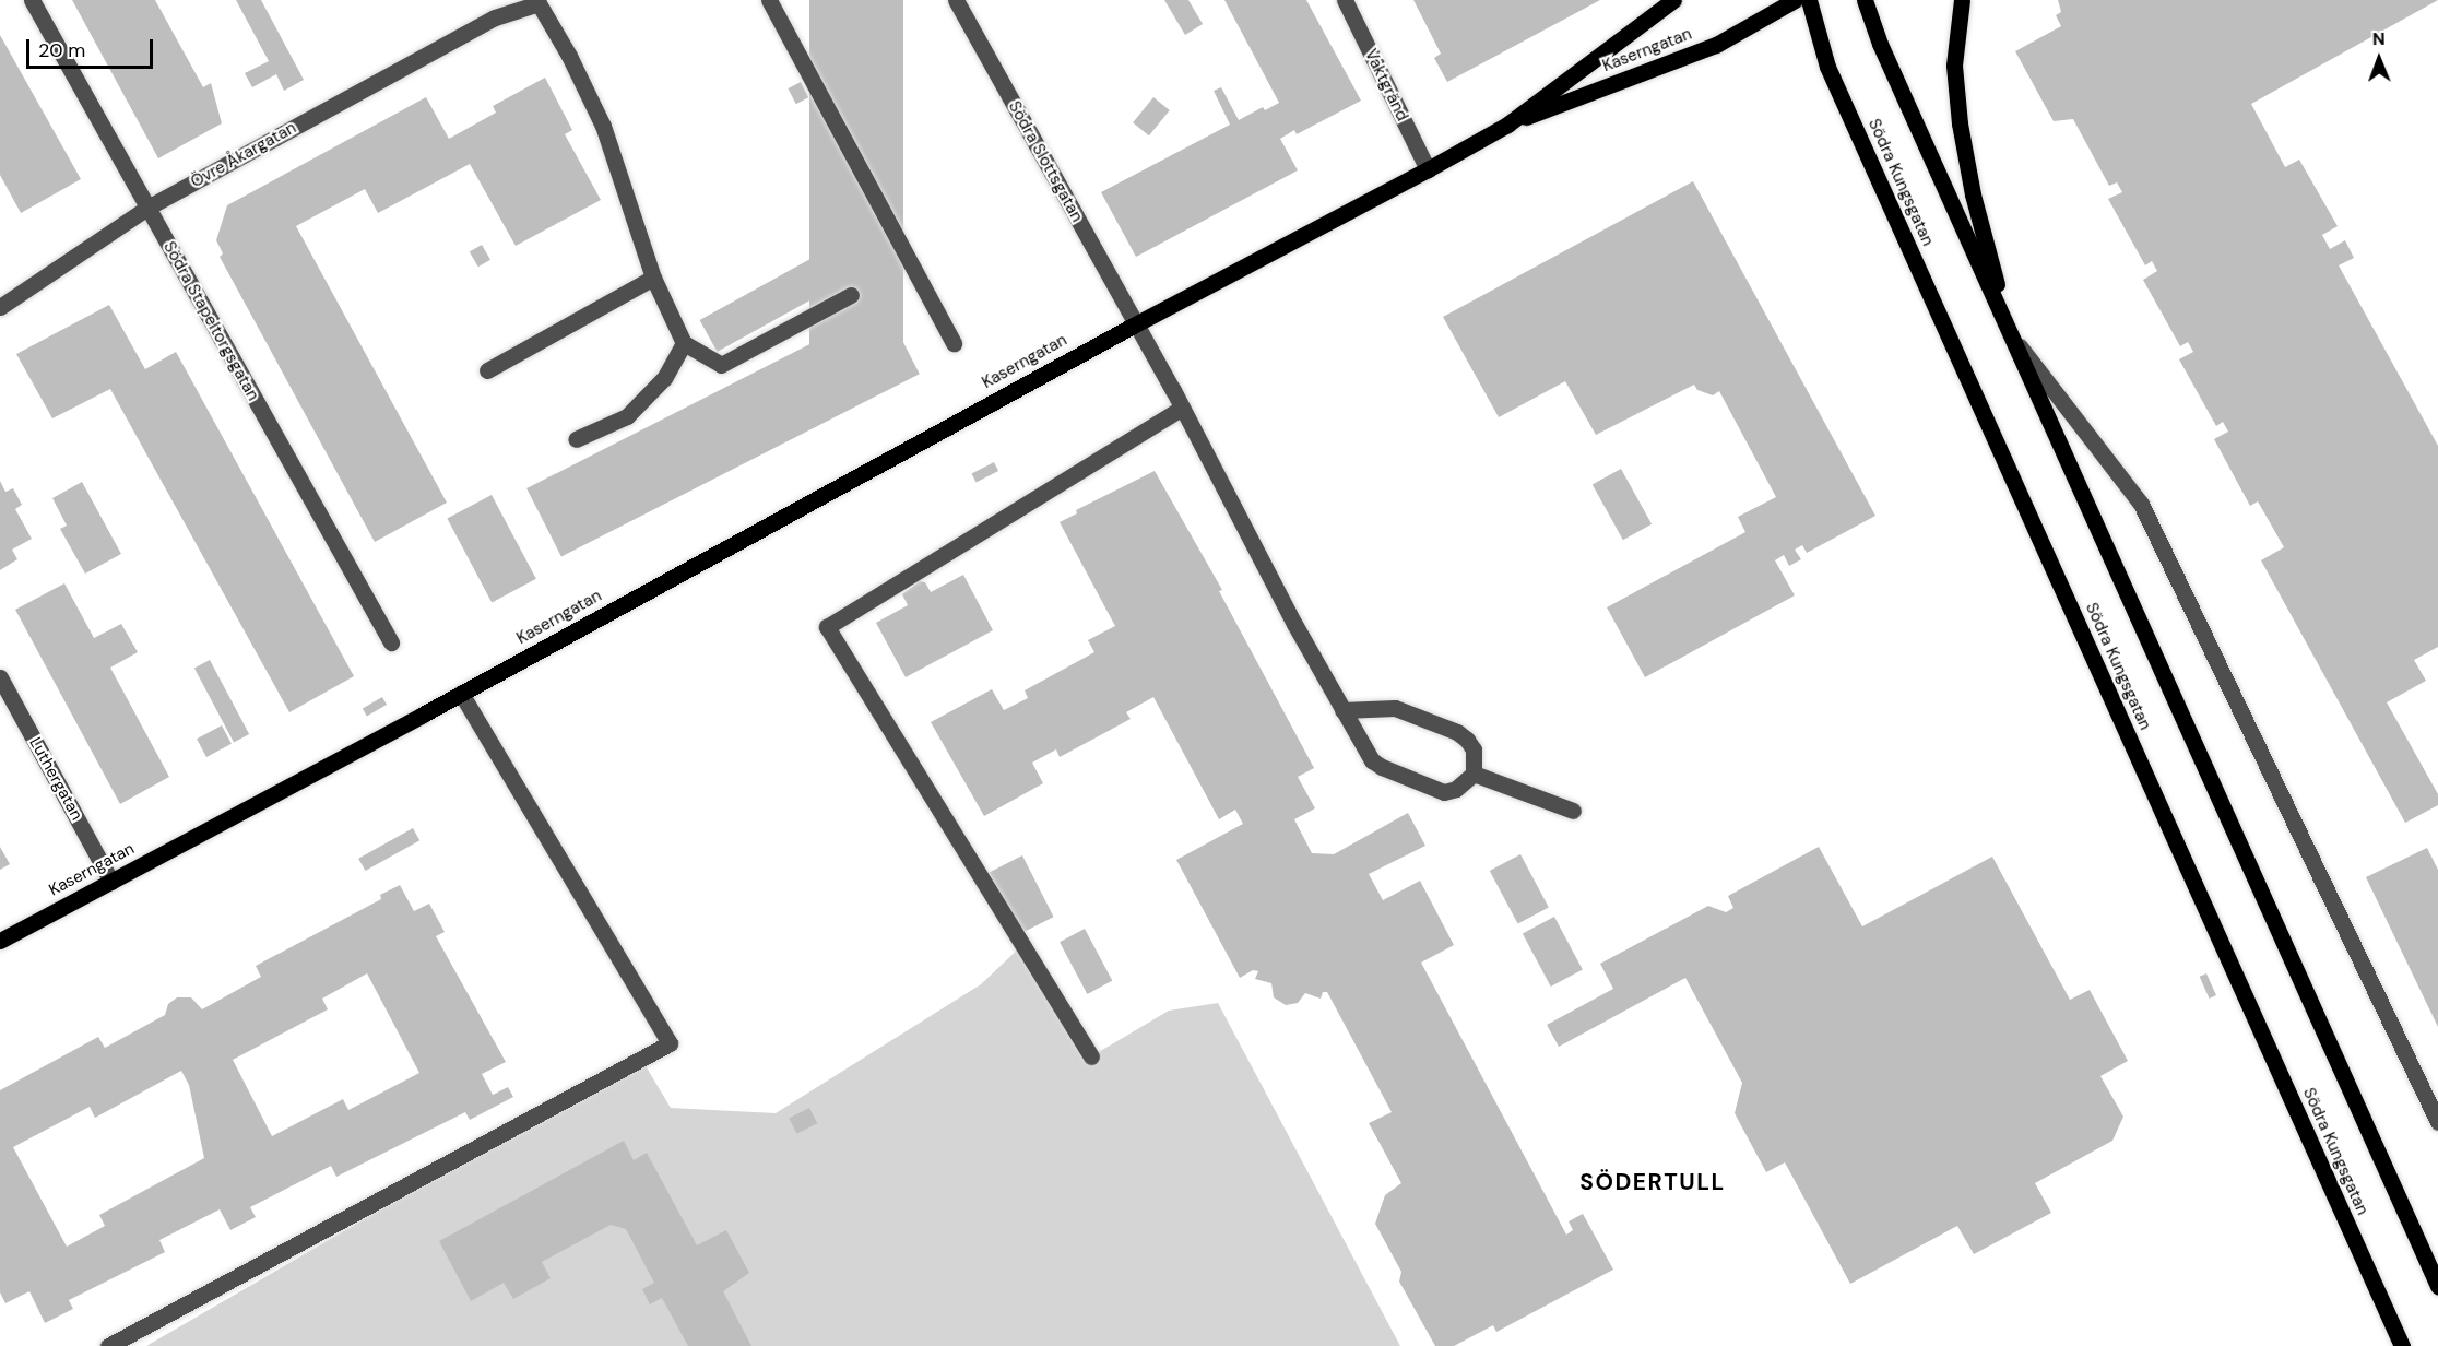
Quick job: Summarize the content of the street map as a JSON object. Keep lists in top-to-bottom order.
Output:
{
  "streets": {
    "main road": ["Kaserngatan", "Södra Kungsgatan"],
    "street": [
      "Vaktgränd",
      "Övre Åkargatan",
      "Södra Slottsgatan",
      "Södra Stapeltorgsgatan",
      "Luthergatan"
    ]
  },
  "crossings": [
    ["Kaserngatan", "Vaktgränd"],
    ["Kaserngatan", "Södra Slottsgatan"],
    ["Kaserngatan", "Luthergatan"],
    ["Övre Åkargatan", "Södra Stapeltorgsgatan"]
  ],
  "districts": ["SÖDERTULL"],
  "scale_bar": "20 m",
  "north": "top"
}
